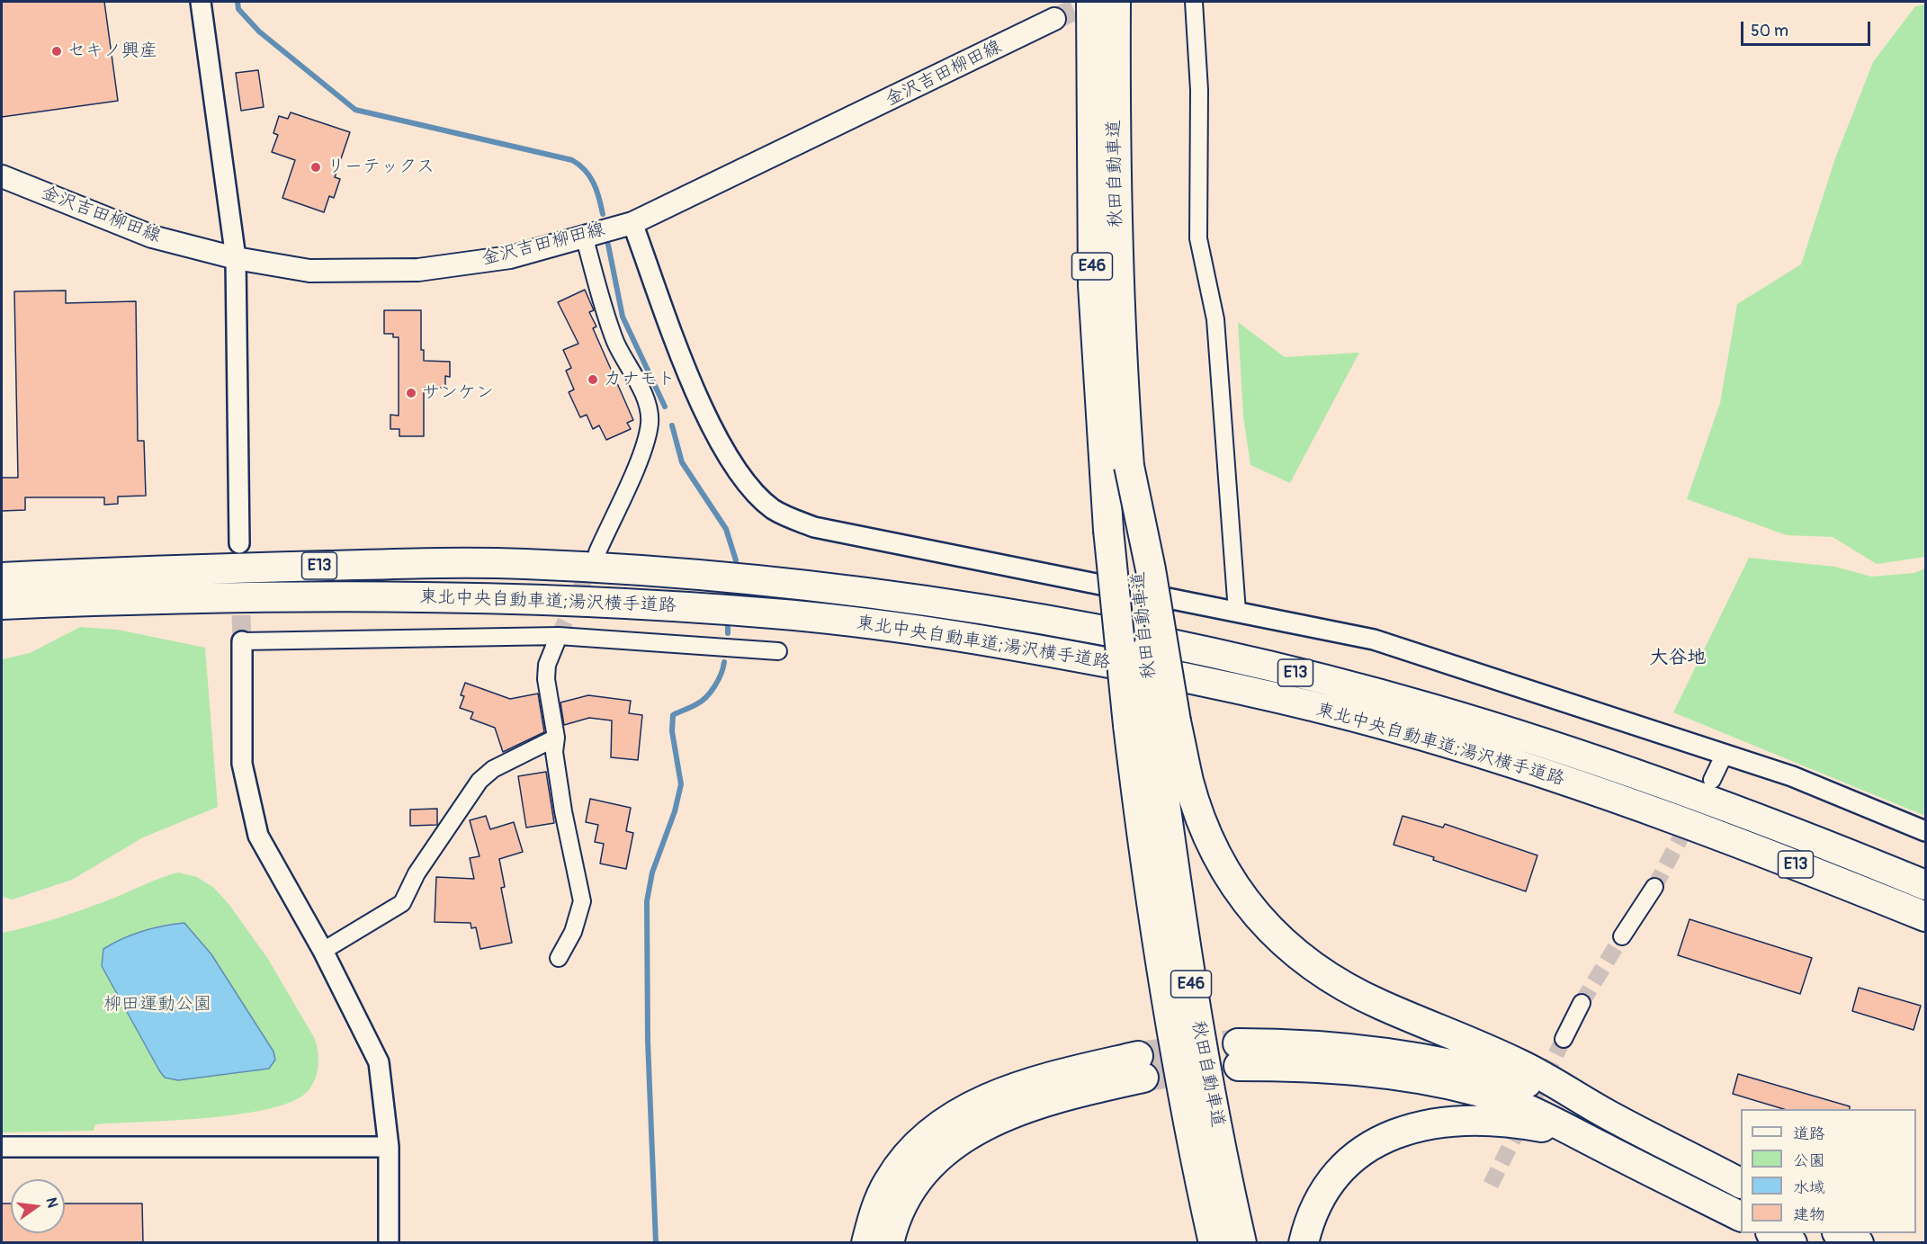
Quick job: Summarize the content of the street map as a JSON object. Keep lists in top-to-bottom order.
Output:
{
  "streets": {
    "highway": [
      "秋田自動車道",
      "E46",
      "E13",
      "東北中央自動車道;湯沢横手道路"
    ],
    "main road": ["金沢吉田柳田線"]
  },
  "districts": ["大谷地"],
  "parks": ["柳田運動公園"],
  "places": [
    "セキノ興産",
    "リーテックス",
    "カナモト",
    "サンケン"
  ],
  "legend": [
    "道路",
    "公園",
    "水域",
    "建物"
  ],
  "scale_bar": "50 m",
  "north": "right"
}
